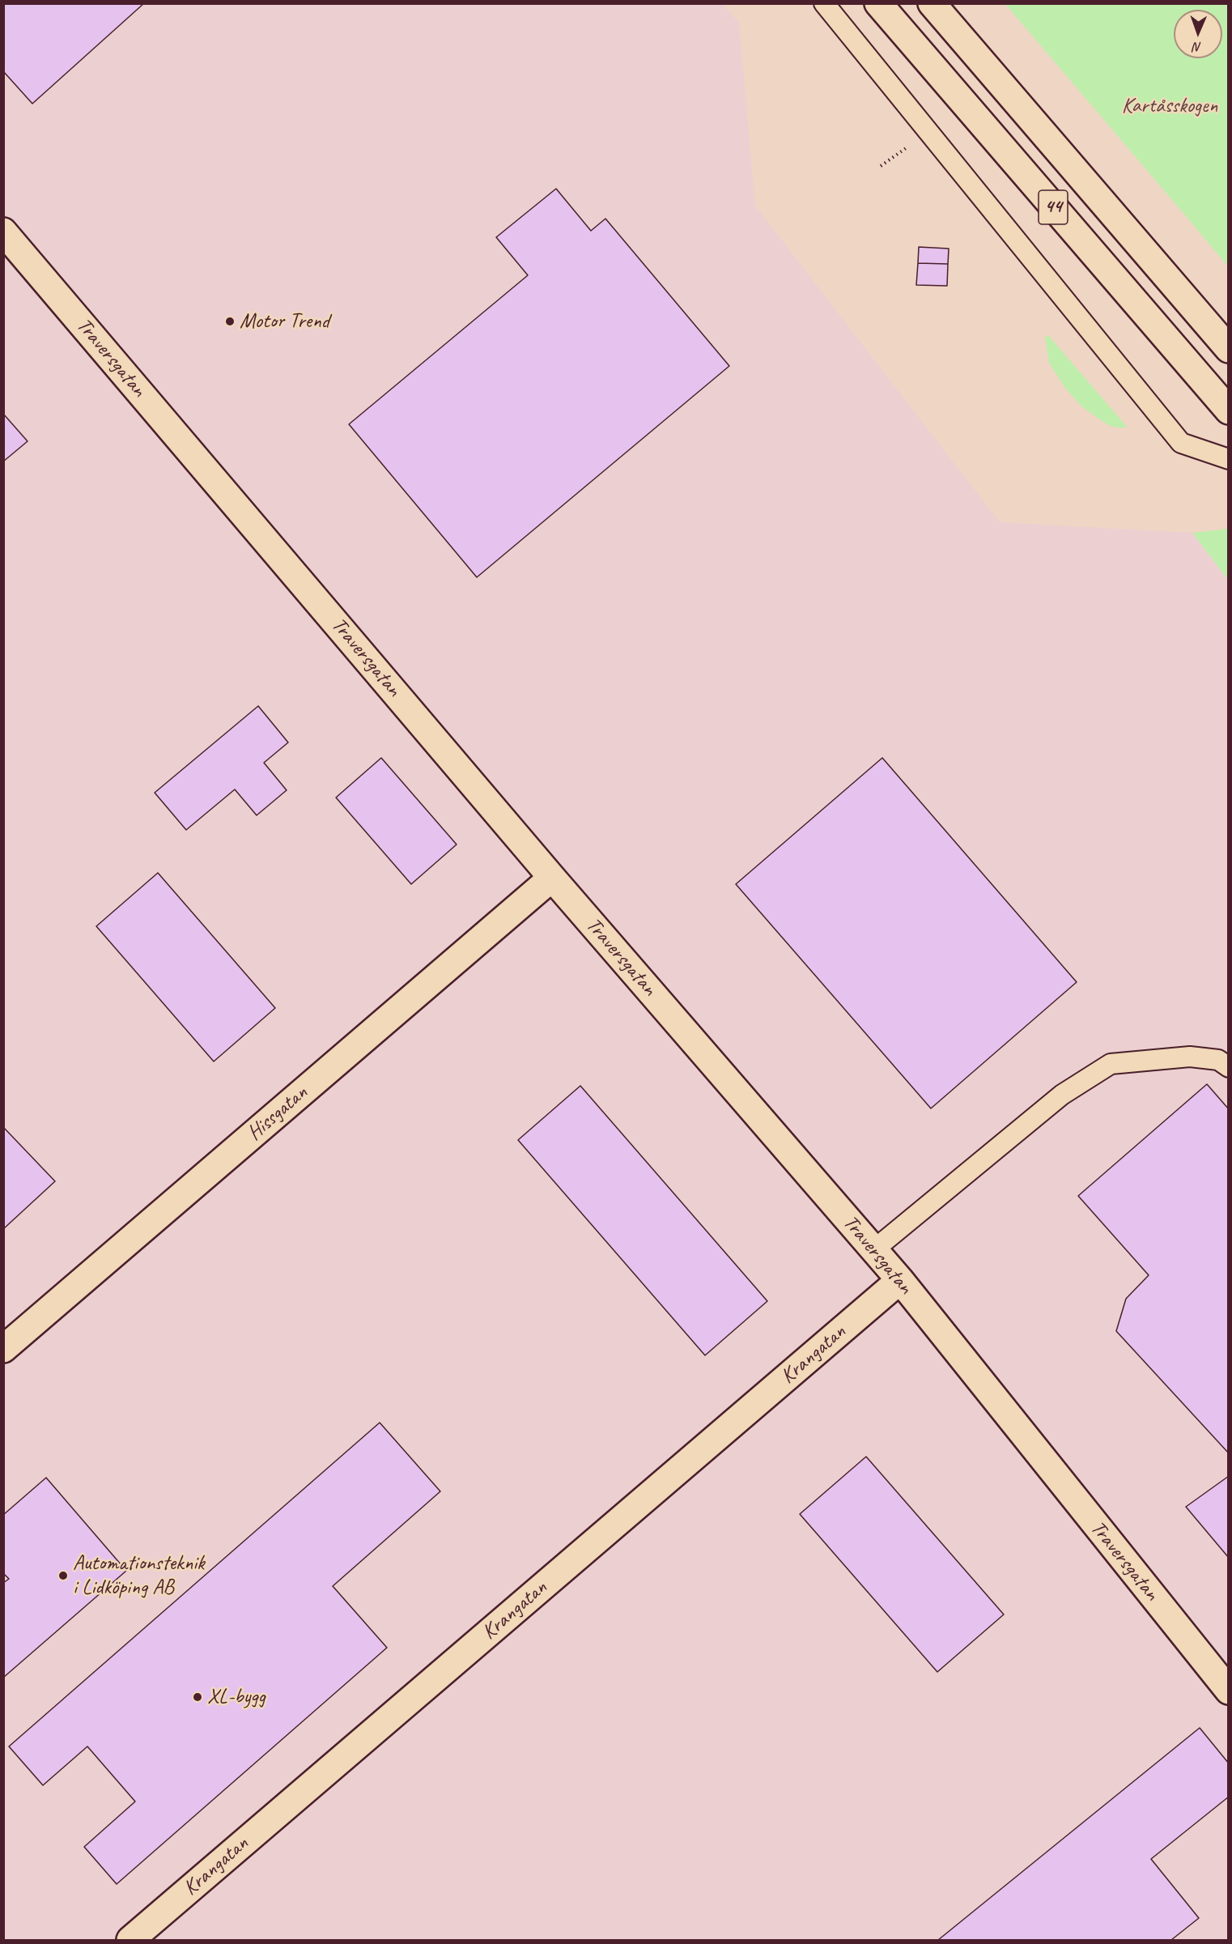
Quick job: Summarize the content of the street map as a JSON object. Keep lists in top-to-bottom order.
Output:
{
  "streets": {
    "street": [
      "44",
      "Traversgatan",
      "Hissgatan",
      "Krangatan"
    ]
  },
  "crossings": [
    ["Traversgatan", "Hissgatan"],
    ["Traversgatan", "Krangatan"]
  ],
  "parks": ["Kartåsskogen"],
  "places": ["Motor Trend", "Automationsteknik i Lidköping AB", "XL-bygg"],
  "north": "bottom"
}
